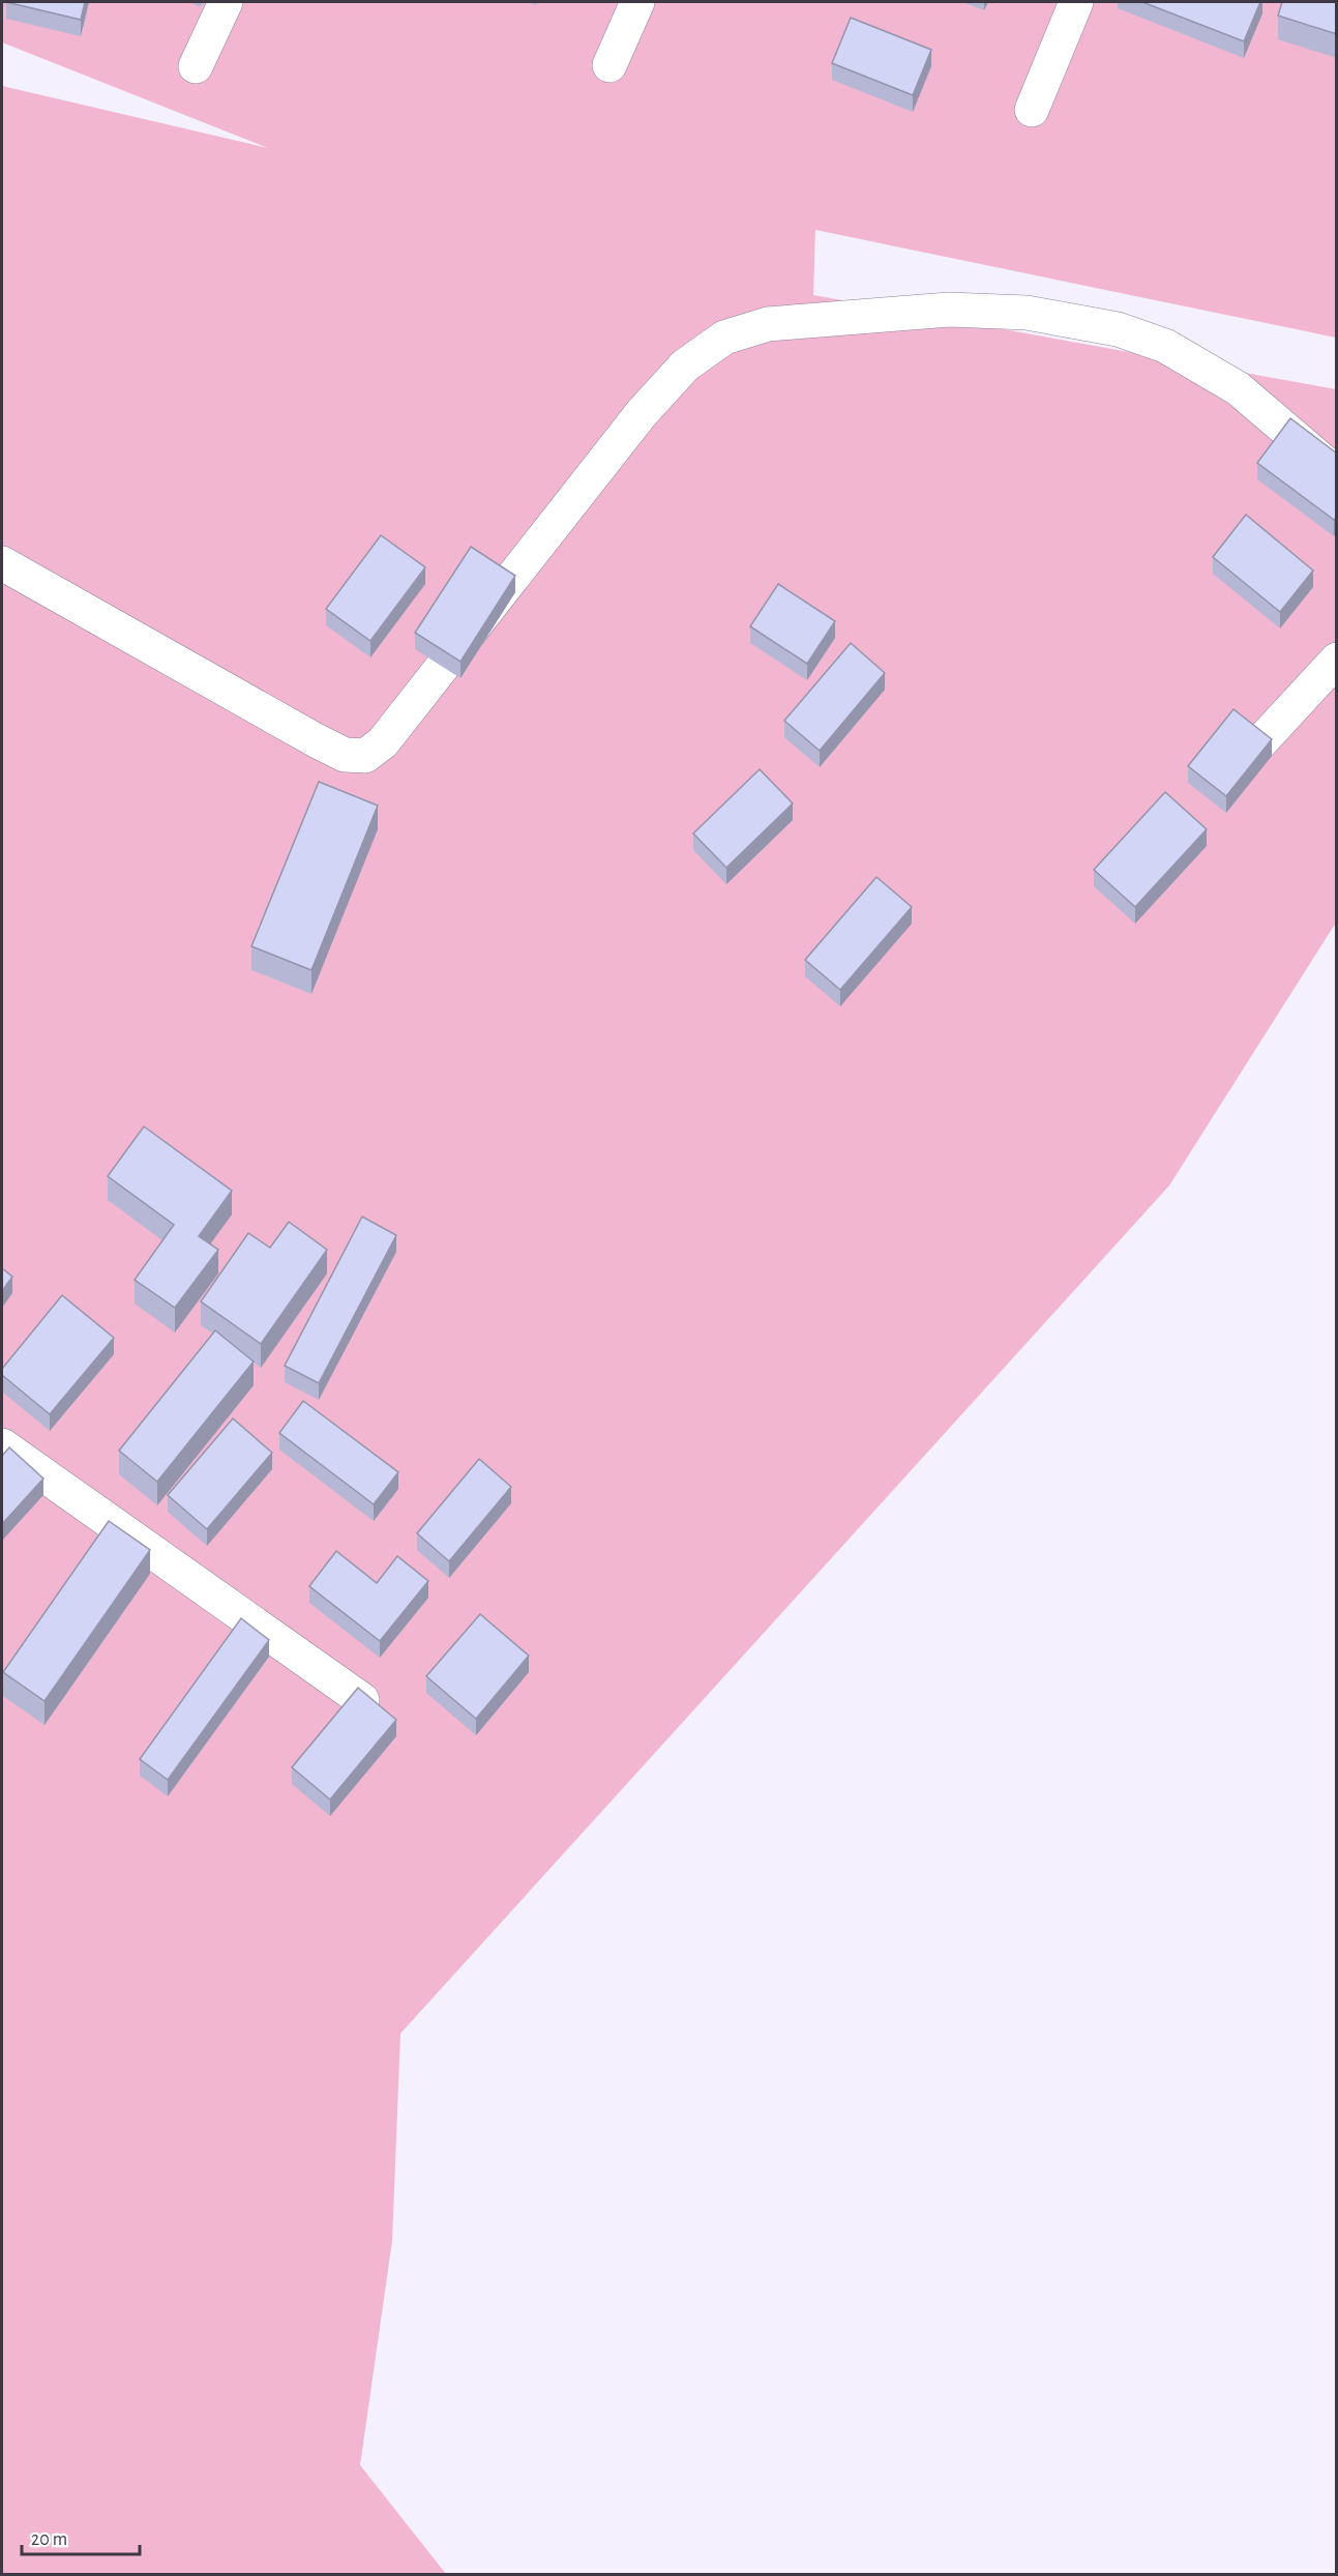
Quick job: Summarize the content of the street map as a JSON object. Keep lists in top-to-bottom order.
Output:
{
  "scale_bar": "20 m"
}
